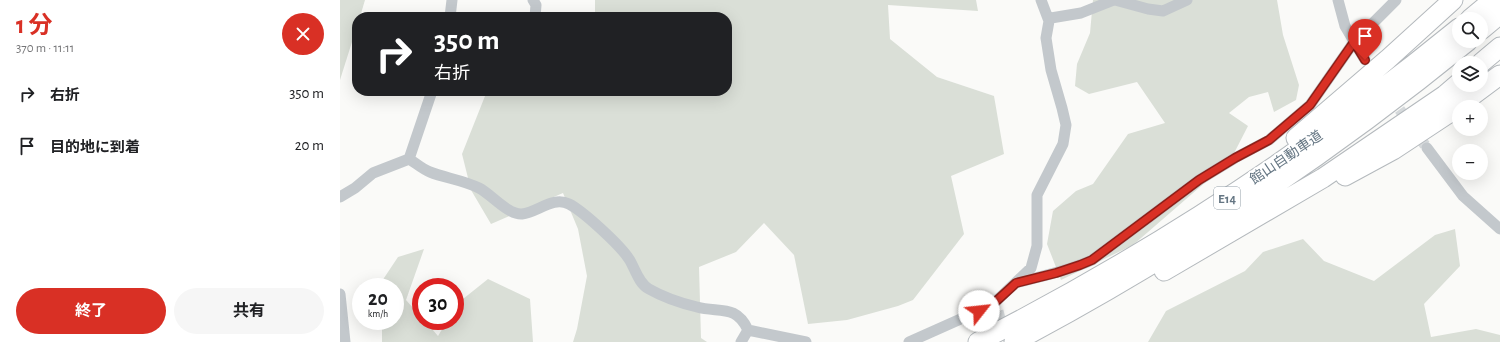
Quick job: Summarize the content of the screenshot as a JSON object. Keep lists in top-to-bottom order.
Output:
{
  "streets": {
    "highway": ["館山自動車道", "E14"]
  },
  "page": {
    "heading": ["1 分", "370 m · 11:11"],
    "map_buttons": ["+", "−"],
    "turn": ["350 m", "右折"],
    "list": [
      {
        "name": "右折",
        "value": "350 m"
      },
      {
        "name": "目的地に到着",
        "value": "20 m"
      }
    ],
    "speed": "20 km/h",
    "limit": "30",
    "buttons": ["終了", "共有"]
  }
}
